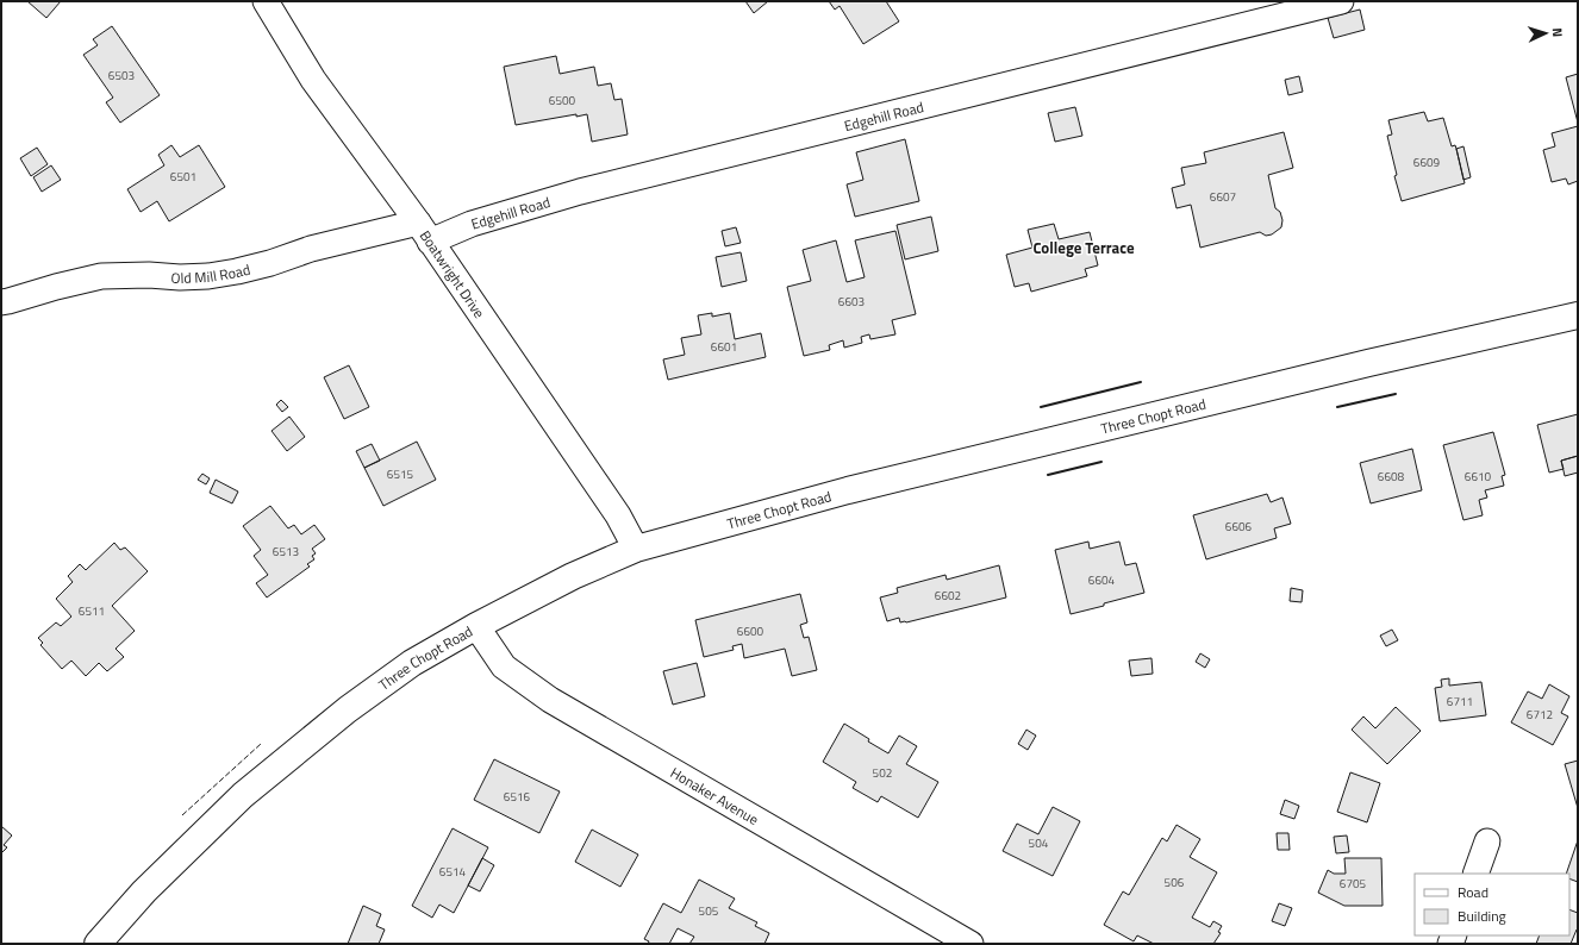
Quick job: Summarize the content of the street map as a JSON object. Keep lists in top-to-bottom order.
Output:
{
  "streets": {
    "main road": ["Three Chopt Road"],
    "street": [
      "Edgehill Road",
      "Old Mill Road",
      "Boatwright Drive",
      "Honaker Avenue"
    ]
  },
  "crossings": [
    ["Edgehill Road", "Old Mill Road"],
    ["Edgehill Road", "Boatwright Drive"],
    ["Old Mill Road", "Boatwright Drive"],
    ["Boatwright Drive", "Three Chopt Road"],
    ["Three Chopt Road", "Honaker Avenue"]
  ],
  "districts": ["College Terrace"],
  "house_numbers": [
    "6503",
    "6500",
    "6609",
    "6501",
    "6607",
    "6603",
    "6601",
    "6515",
    "6608",
    "6610",
    "6606",
    "6513",
    "6604",
    "6602",
    "6511",
    "6600",
    "6711",
    "6712",
    "502",
    "6516",
    "504",
    "6514",
    "506",
    "6705",
    "505"
  ],
  "legend": ["Road", "Building"],
  "north": "right"
}
